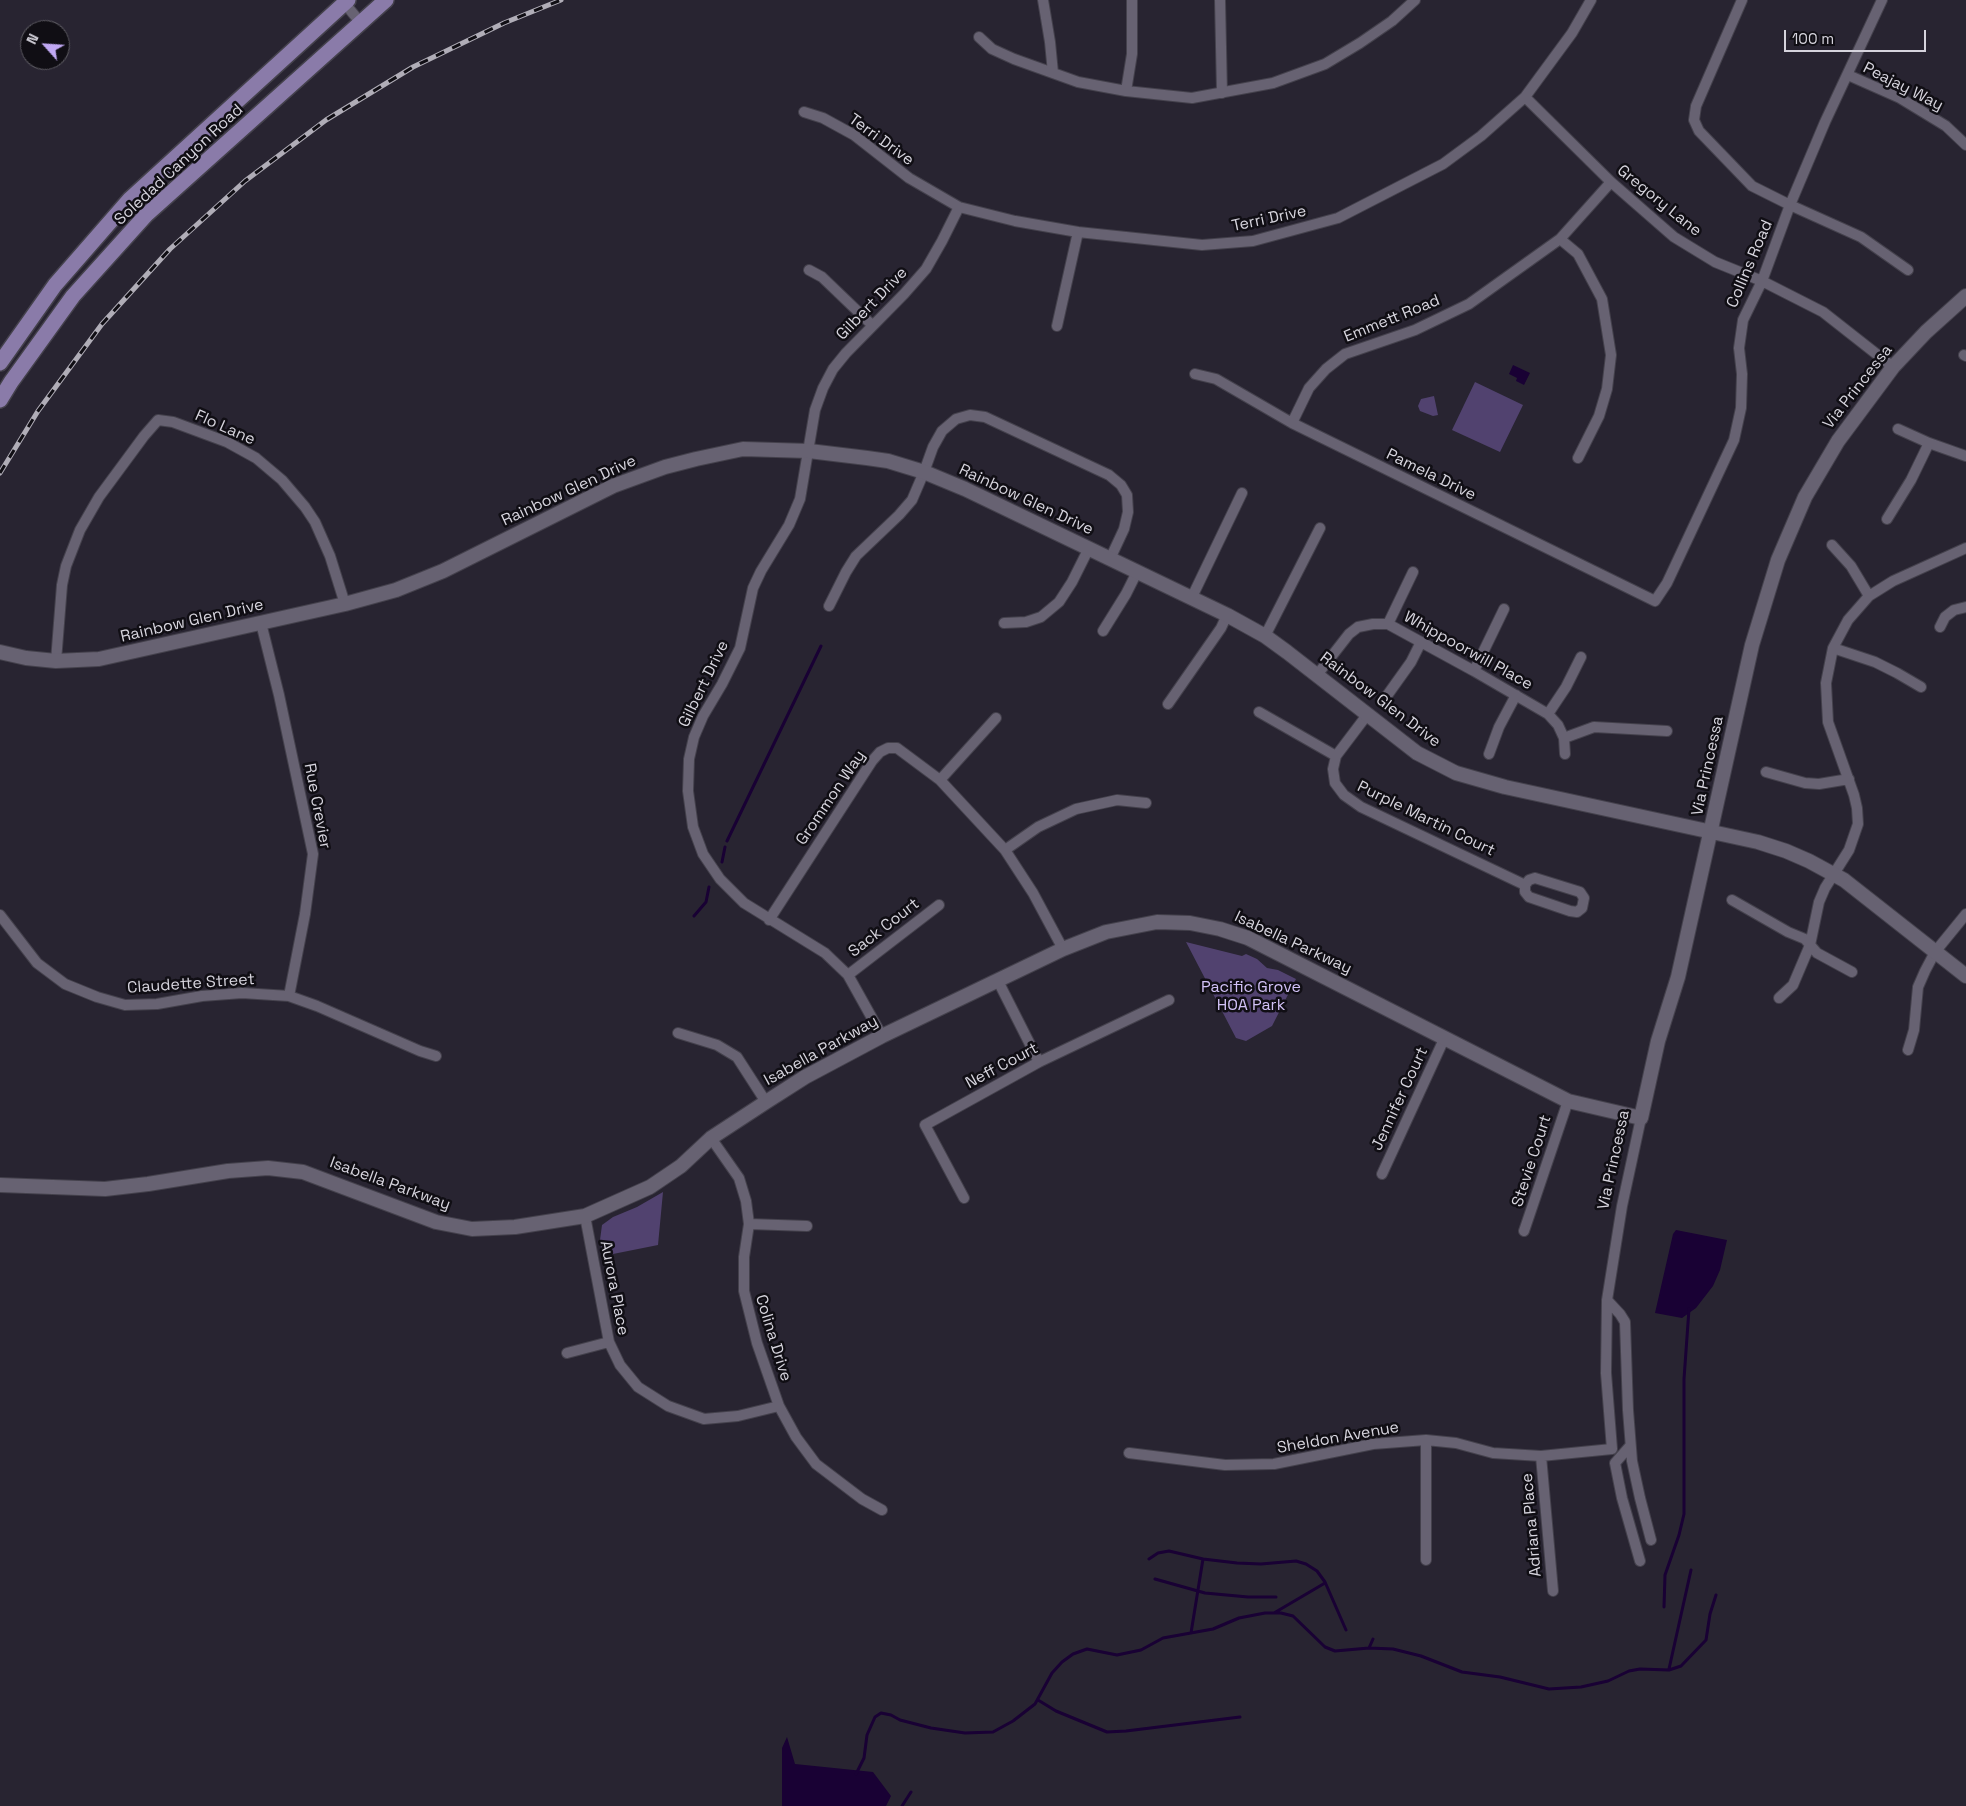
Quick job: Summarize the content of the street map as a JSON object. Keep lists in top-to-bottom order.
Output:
{
  "streets": {
    "main road": ["Soledad Canyon Road"],
    "street": [
      "Peajay Way",
      "Terri Drive",
      "Gregory Lane",
      "Collins Road",
      "Gilbert Drive",
      "Emmett Road",
      "Via Princessa",
      "Flo Lane",
      "Pamela Drive",
      "Rainbow Glen Drive",
      "Whippoorwill Place",
      "Grommon Way",
      "Rue Crevier",
      "Purple Martin Court",
      "Sack Court",
      "Isabella Parkway",
      "Claudette Street",
      "Neff Court",
      "Jennifer Court",
      "Stevie Court",
      "Aurora Place",
      "Colina Drive",
      "Sheldon Avenue",
      "Adriana Place"
    ]
  },
  "crossings": [
    ["Peajay Way", "Collins Road"],
    ["Terri Drive", "Gregory Lane"],
    ["Terri Drive", "Gilbert Drive"],
    ["Gregory Lane", "Collins Road"],
    ["Gregory Lane", "Emmett Road"],
    ["Gregory Lane", "Via Princessa"],
    ["Collins Road", "Pamela Drive"],
    ["Gilbert Drive", "Rainbow Glen Drive"],
    ["Gilbert Drive", "Grommon Way"],
    ["Gilbert Drive", "Sack Court"],
    ["Gilbert Drive", "Isabella Parkway"],
    ["Emmett Road", "Pamela Drive"],
    ["Via Princessa", "Rainbow Glen Drive"],
    ["Via Princessa", "Isabella Parkway"],
    ["Via Princessa", "Sheldon Avenue"],
    ["Flo Lane", "Rainbow Glen Drive"],
    ["Rainbow Glen Drive", "Whippoorwill Place"],
    ["Rainbow Glen Drive", "Rue Crevier"],
    ["Grommon Way", "Isabella Parkway"],
    ["Rue Crevier", "Claudette Street"],
    ["Isabella Parkway", "Jennifer Court"],
    ["Isabella Parkway", "Stevie Court"],
    ["Isabella Parkway", "Aurora Place"],
    ["Isabella Parkway", "Colina Drive"],
    ["Aurora Place", "Colina Drive"],
    ["Sheldon Avenue", "Adriana Place"]
  ],
  "parks": ["Pacific Grove HOA Park"],
  "scale_bar": "100 m",
  "north": "top left"
}
